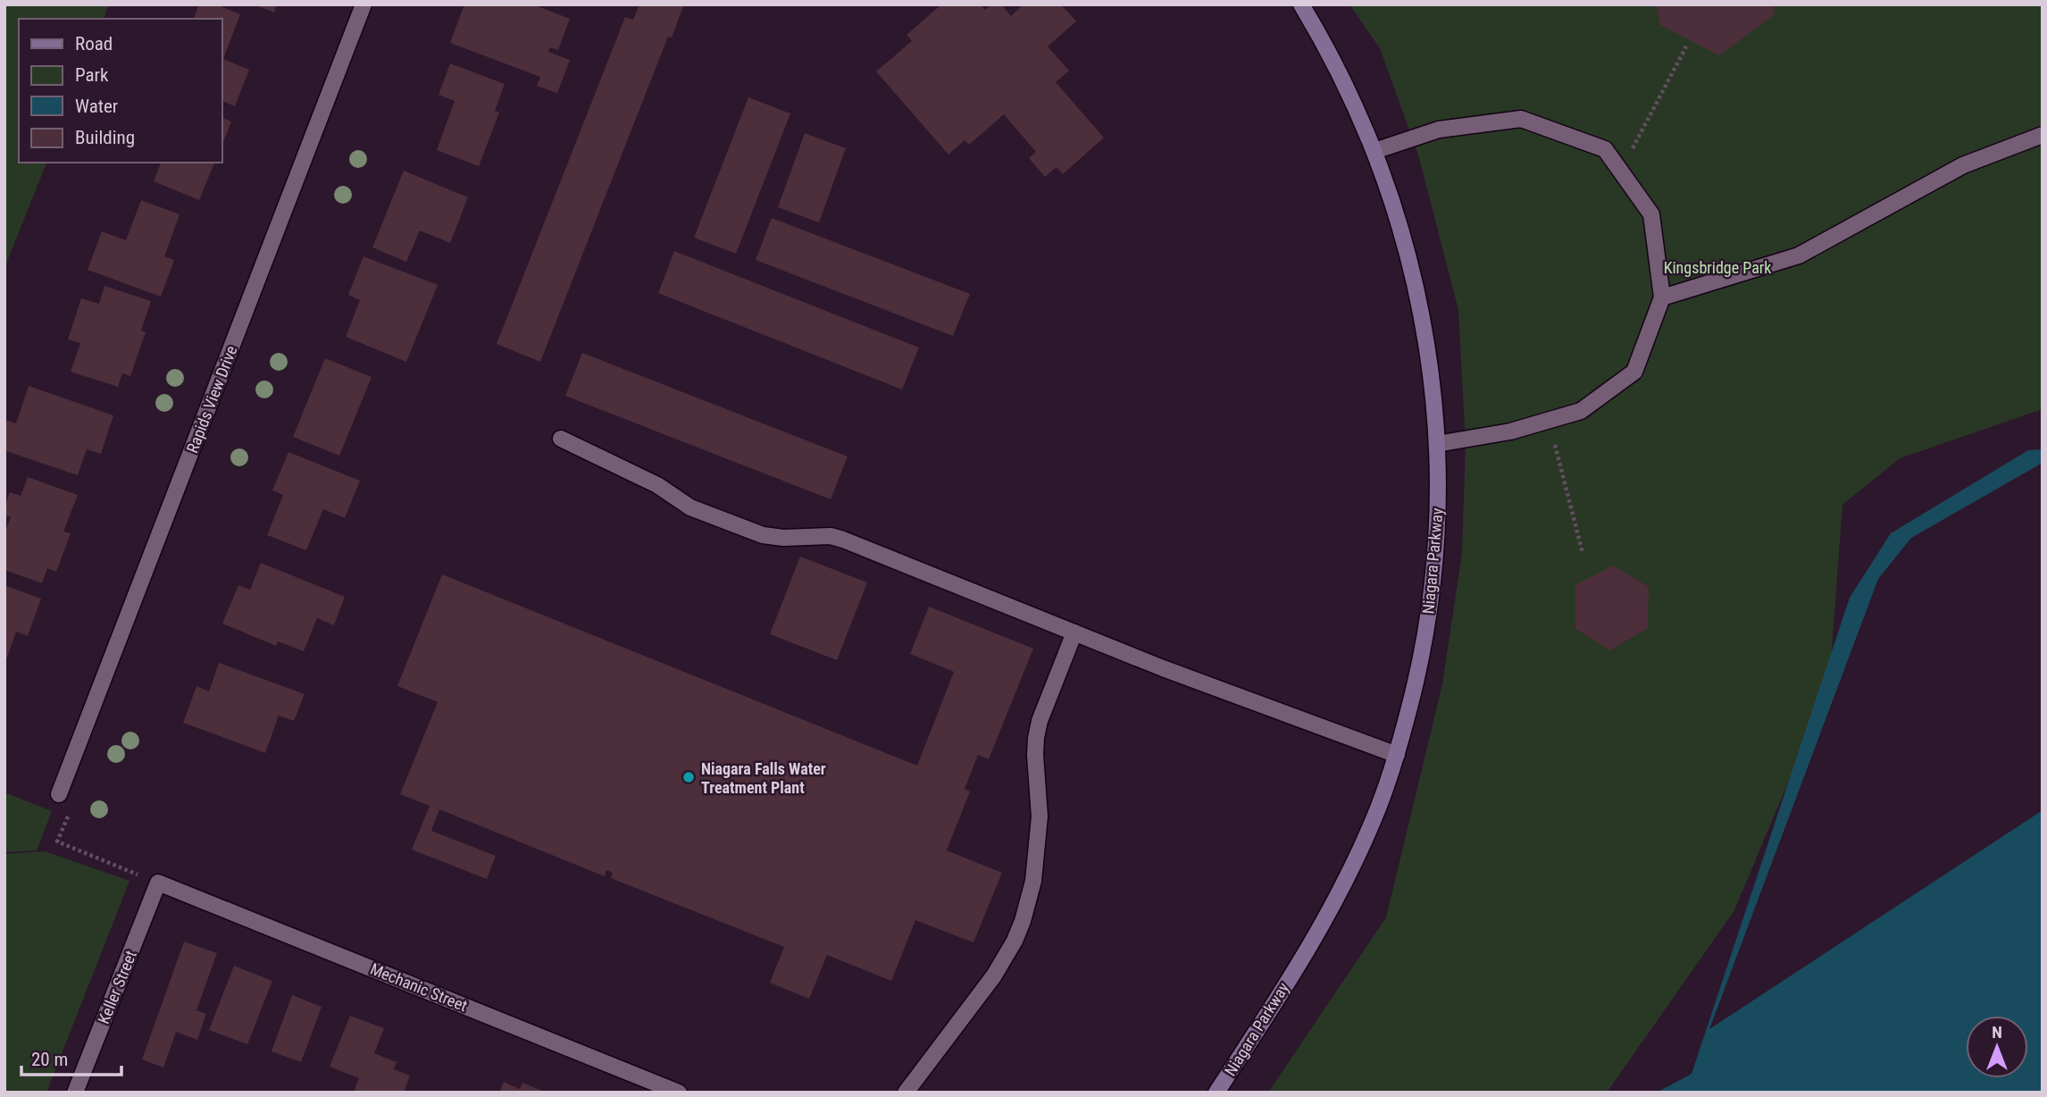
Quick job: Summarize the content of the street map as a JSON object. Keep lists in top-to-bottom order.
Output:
{
  "streets": {
    "main road": ["Niagara Parkway"],
    "street": ["Rapids View Drive", "Keller Street", "Mechanic Street"]
  },
  "crossings": [
    ["Keller Street", "Mechanic Street"]
  ],
  "parks": ["Kingsbridge Park"],
  "places": ["Niagara Falls Water Treatment Plant"],
  "legend": [
    "Road",
    "Park",
    "Water",
    "Building"
  ],
  "scale_bar": "20 m",
  "north": "top"
}
